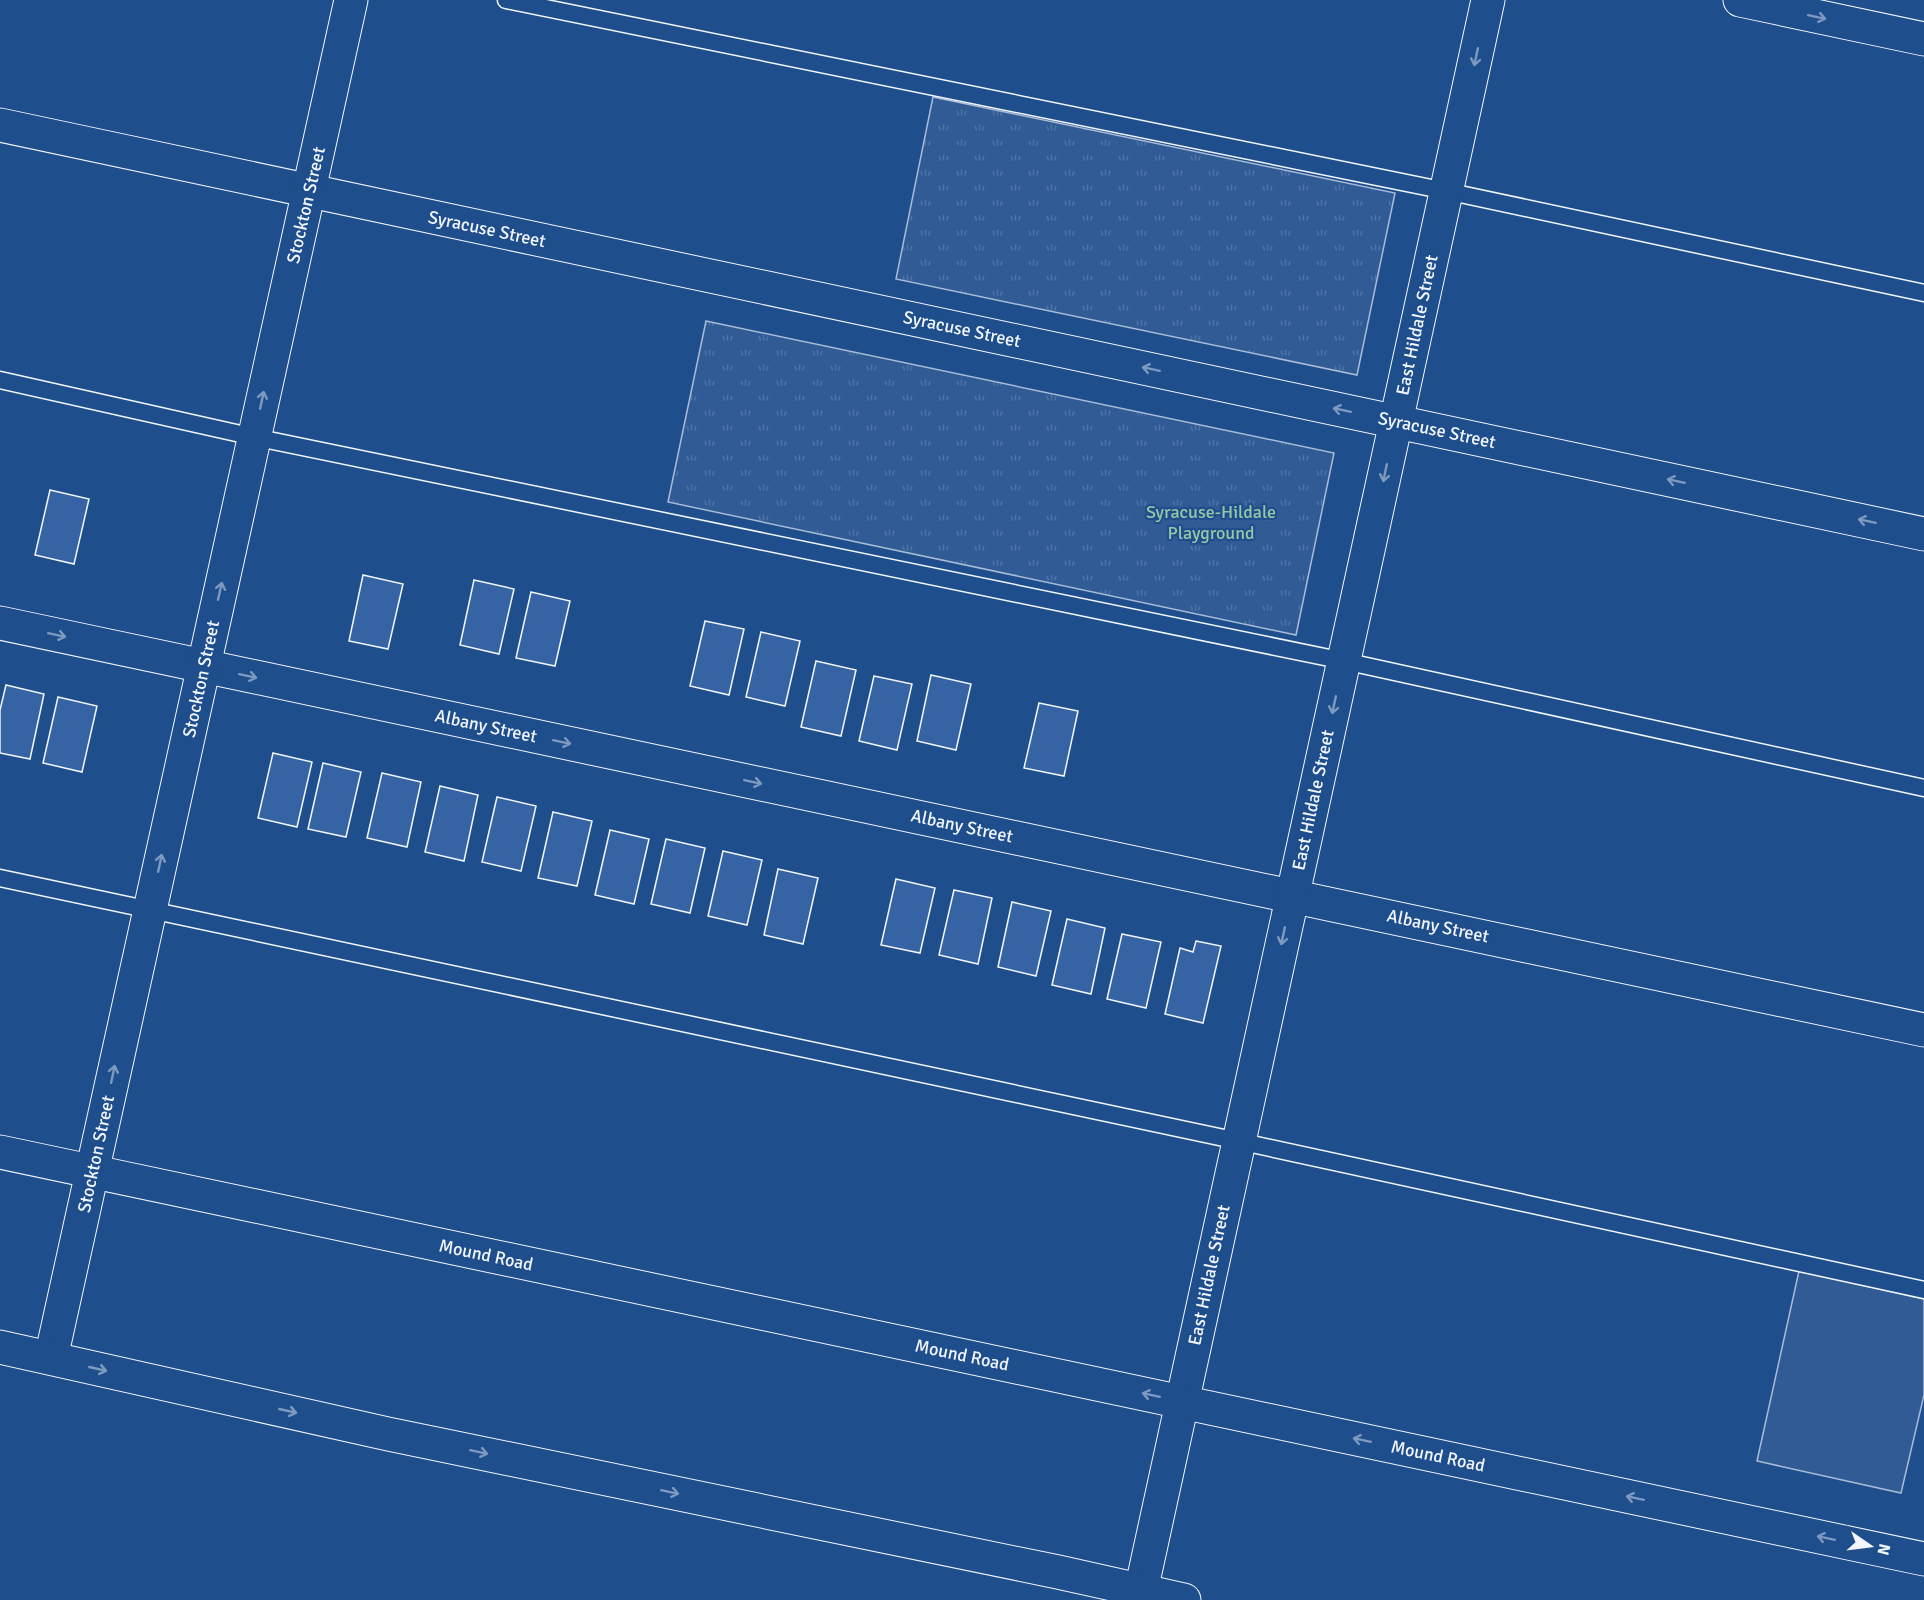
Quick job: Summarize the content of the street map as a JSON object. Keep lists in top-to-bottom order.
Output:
{
  "streets": {
    "street": [
      "Stockton Street",
      "Syracuse Street",
      "East Hildale Street",
      "Albany Street",
      "Mound Road"
    ]
  },
  "crossings": [
    ["Stockton Street", "Syracuse Street"],
    ["Stockton Street", "Albany Street"],
    ["Stockton Street", "Mound Road"],
    ["Syracuse Street", "East Hildale Street"],
    ["East Hildale Street", "Albany Street"],
    ["East Hildale Street", "Mound Road"]
  ],
  "one_way": [
    "Stockton Street",
    "Syracuse Street",
    "East Hildale Street",
    "Albany Street"
  ],
  "parks": ["Syracuse-Hildale Playground"],
  "north": "right"
}
